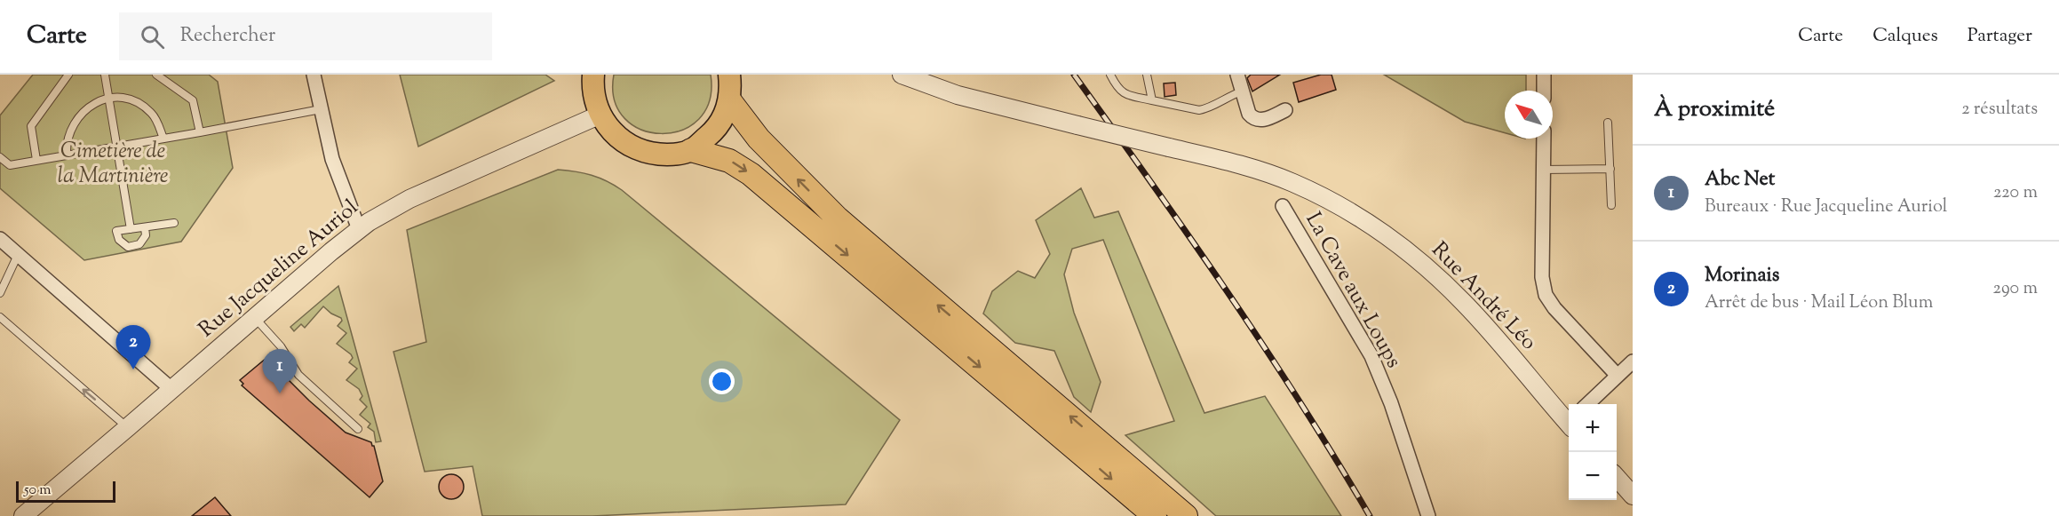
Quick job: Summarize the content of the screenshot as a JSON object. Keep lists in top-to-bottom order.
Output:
{
  "streets": {
    "street": ["Rue Jacqueline Auriol", "La Cave aux Loups", "Rue André Léo"]
  },
  "parks": ["Cimetière de la Martinière"],
  "scale_bar": "50 m",
  "north": "top left",
  "page": {
    "header": "Carte",
    "search": "Rechercher",
    "nav": ["Carte", "Calques", "Partager"],
    "heading": ["À proximité", "2 résultats"],
    "list": [
      {
        "mark": "1",
        "name": "Abc Net",
        "note": "Bureaux · Rue Jacqueline Auriol",
        "value": "220 m"
      },
      {
        "mark": "2",
        "name": "Morinais",
        "note": "Arrêt de bus · Mail Léon Blum",
        "value": "290 m"
      }
    ],
    "pins": ["2", "1"],
    "map_buttons": ["+", "−"],
    "scale": "50 m"
  }
}
